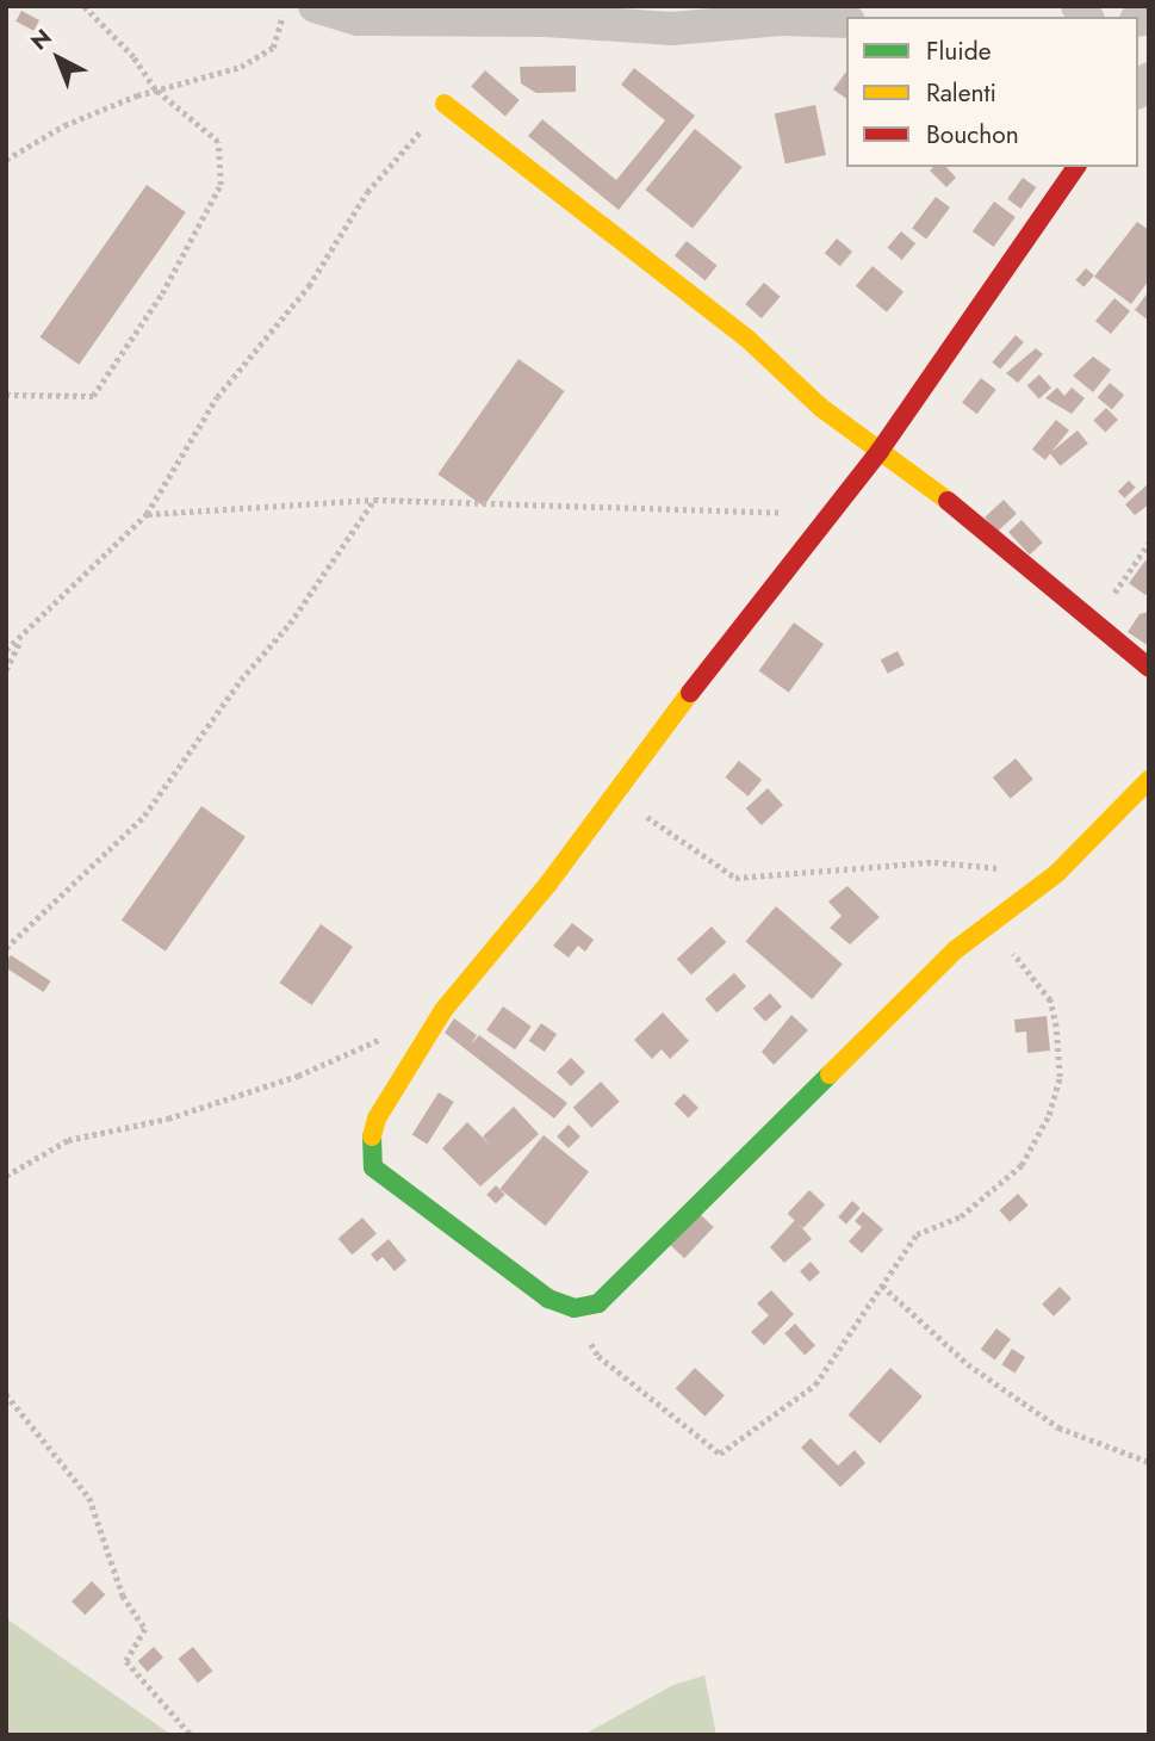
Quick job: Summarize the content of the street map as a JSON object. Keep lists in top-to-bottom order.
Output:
{
  "legend": ["Fluide", "Ralenti", "Bouchon"],
  "north": "top left"
}
